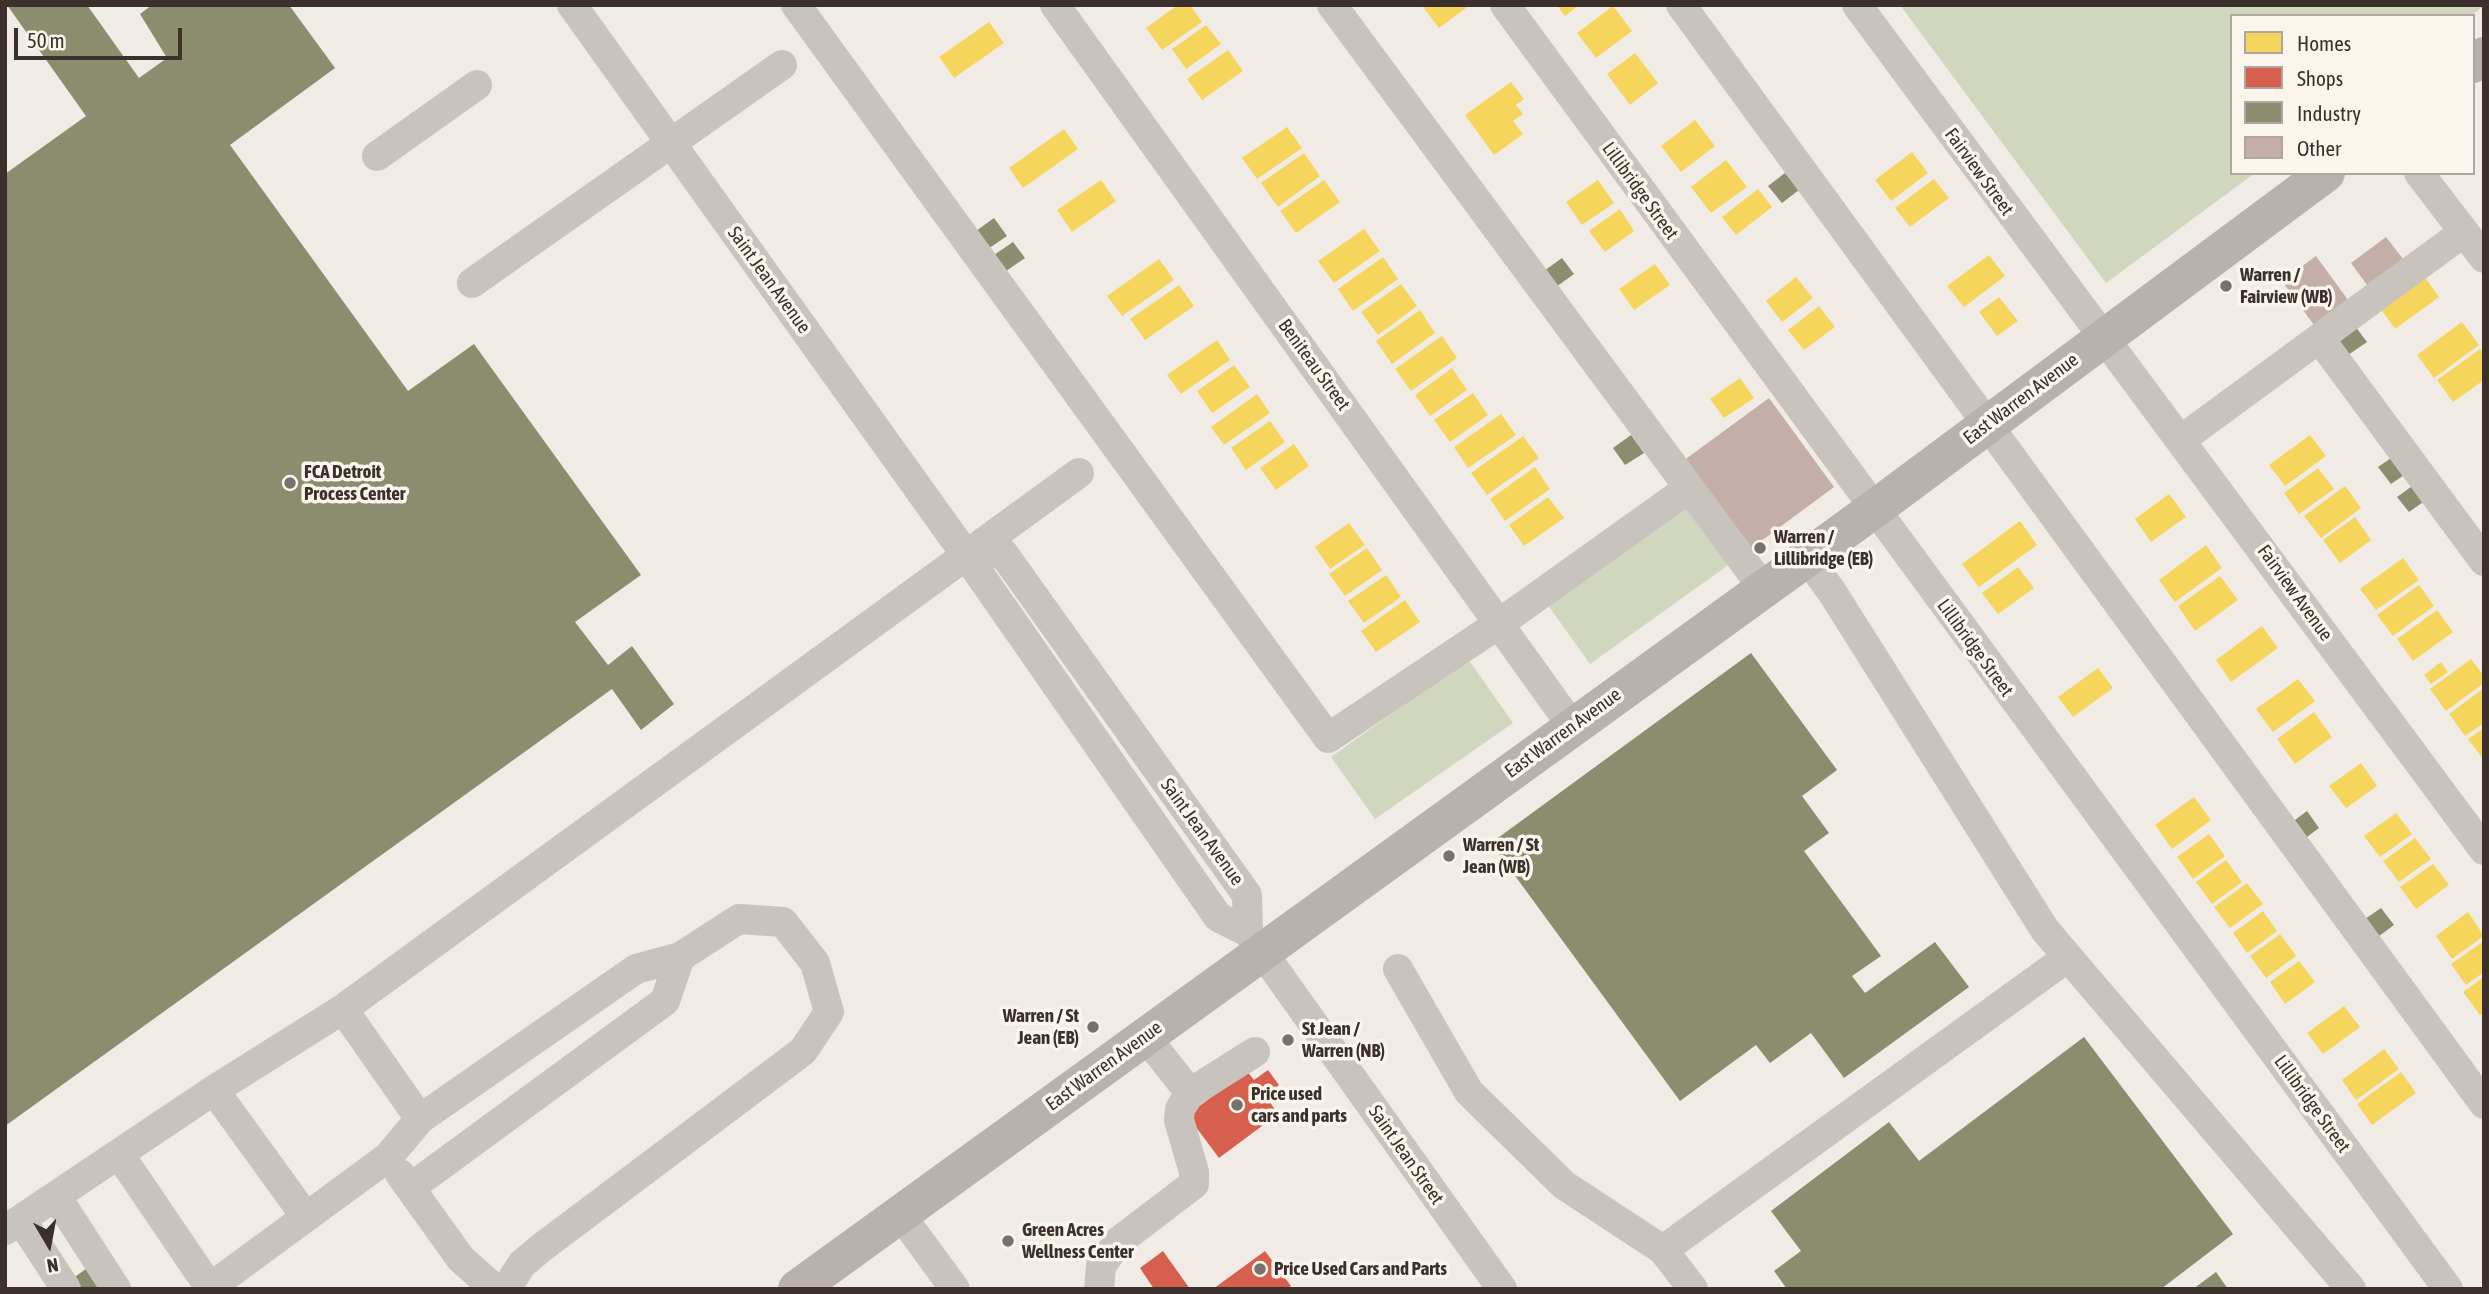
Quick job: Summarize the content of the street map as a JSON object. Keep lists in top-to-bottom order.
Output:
{
  "streets": {
    "main road": ["East Warren Avenue"],
    "street": [
      "Fairview Street",
      "Lillibridge Street",
      "Saint Jean Avenue",
      "Beniteau Street",
      "Fairview Avenue",
      "Saint Jean Street"
    ]
  },
  "crossings": [
    ["Fairview Street", "East Warren Avenue"],
    ["Fairview Street", "Fairview Avenue"],
    ["Lillibridge Street", "East Warren Avenue"],
    ["Saint Jean Avenue", "East Warren Avenue"],
    ["Saint Jean Avenue", "Saint Jean Street"],
    ["Beniteau Street", "East Warren Avenue"],
    ["East Warren Avenue", "Fairview Avenue"],
    ["East Warren Avenue", "Saint Jean Street"]
  ],
  "places": [
    "Warren / Fairview (WB)",
    "FCA Detroit Process Center",
    "Warren / Lillibridge (EB)",
    "Warren / St Jean (WB)",
    "Warren / St Jean (EB)",
    "St Jean / Warren (NB)",
    "Price used cars and parts",
    "Green Acres Wellness Center",
    "Price Used Cars and Parts"
  ],
  "legend": [
    "Homes",
    "Shops",
    "Industry",
    "Other"
  ],
  "scale_bar": "50 m",
  "north": "bottom"
}
